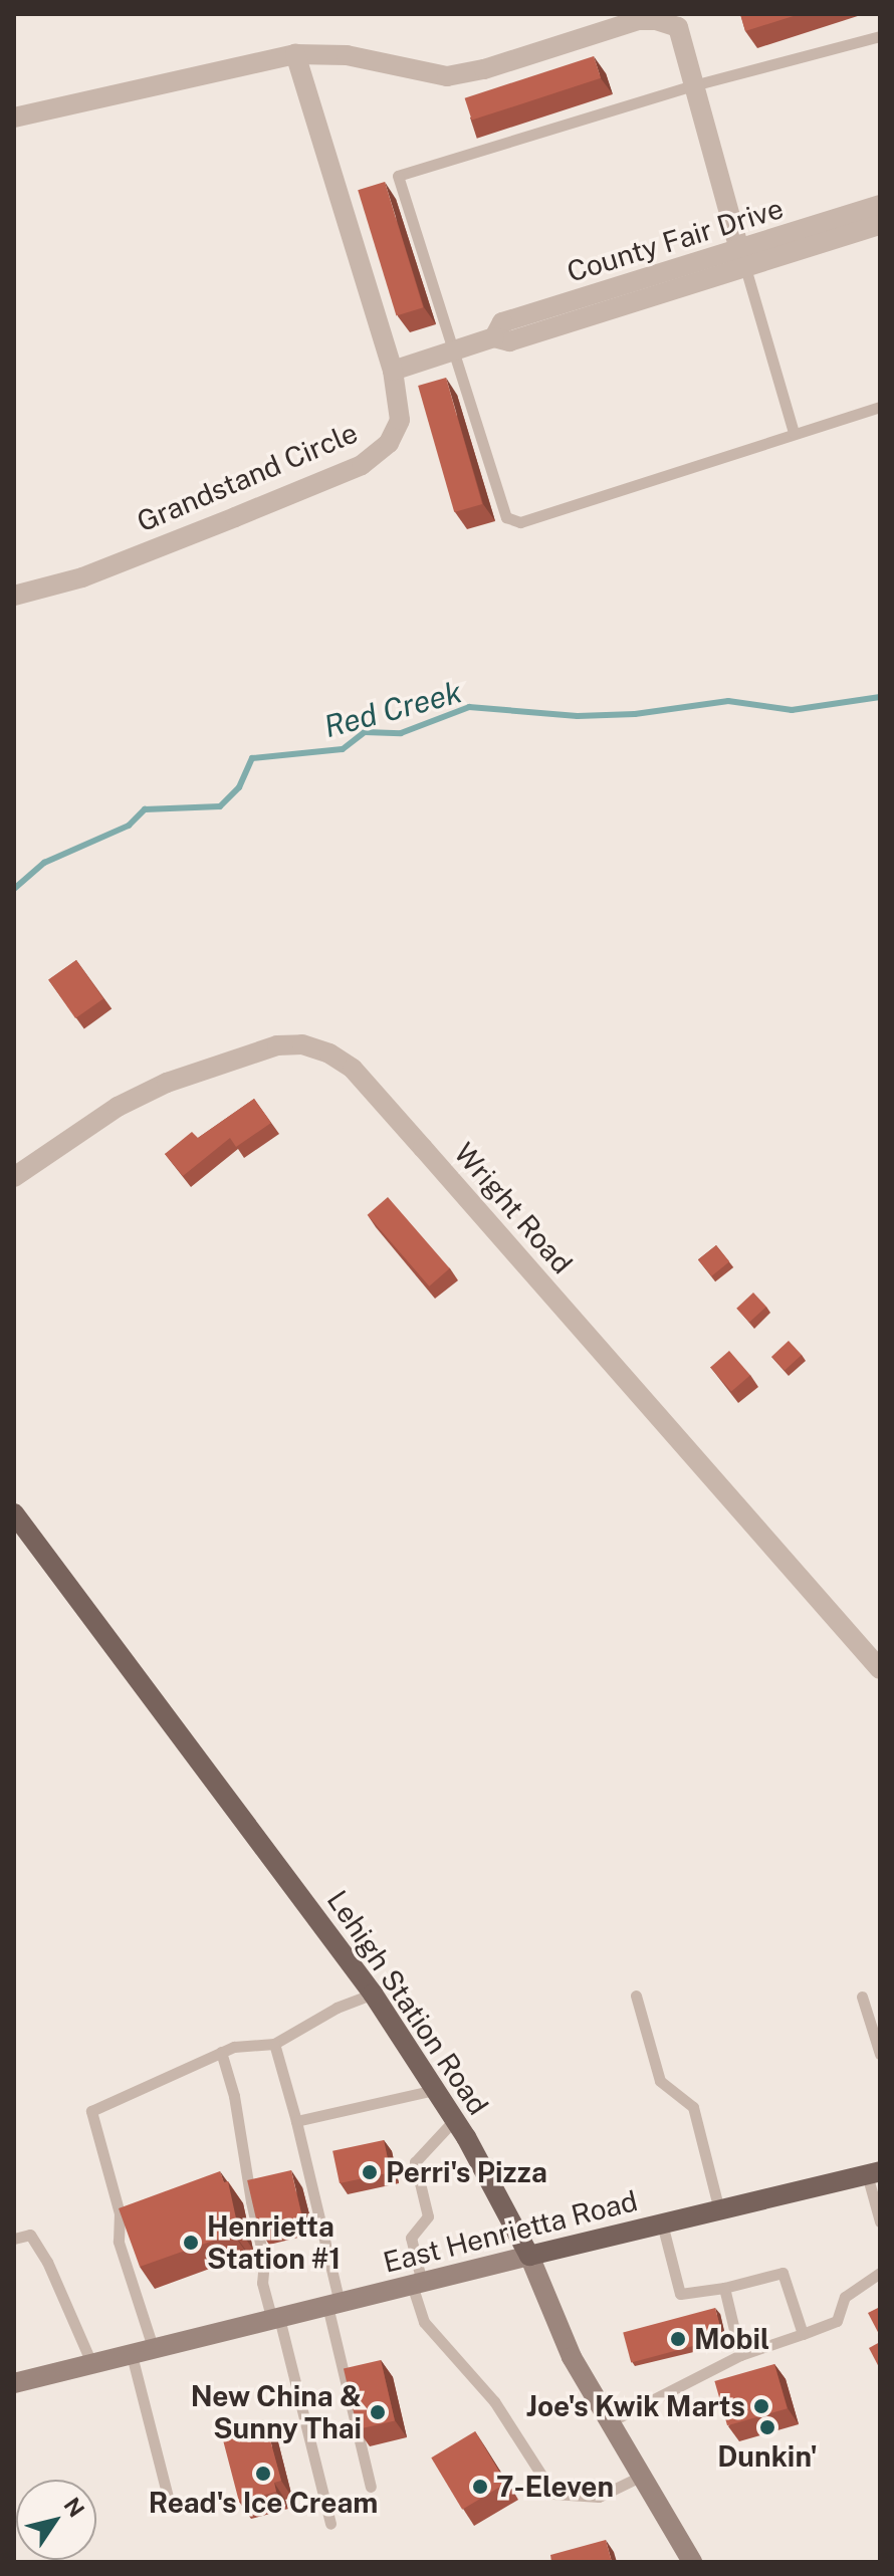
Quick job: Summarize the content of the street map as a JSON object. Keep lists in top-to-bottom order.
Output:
{
  "streets": {
    "main road": ["Lehigh Station Road", "East Henrietta Road"],
    "street": ["County Fair Drive", "Grandstand Circle", "Wright Road"]
  },
  "crossings": [
    ["County Fair Drive", "Grandstand Circle"],
    ["Lehigh Station Road", "East Henrietta Road"]
  ],
  "water": ["Red Creek"],
  "places": [
    "Perri's Pizza",
    "Henrietta Station #1",
    "Mobil",
    "Joe's Kwik Marts",
    "New China & Sunny Thai",
    "Dunkin'",
    "Read's Ice Cream",
    "7-Eleven"
  ],
  "north": "top right"
}
